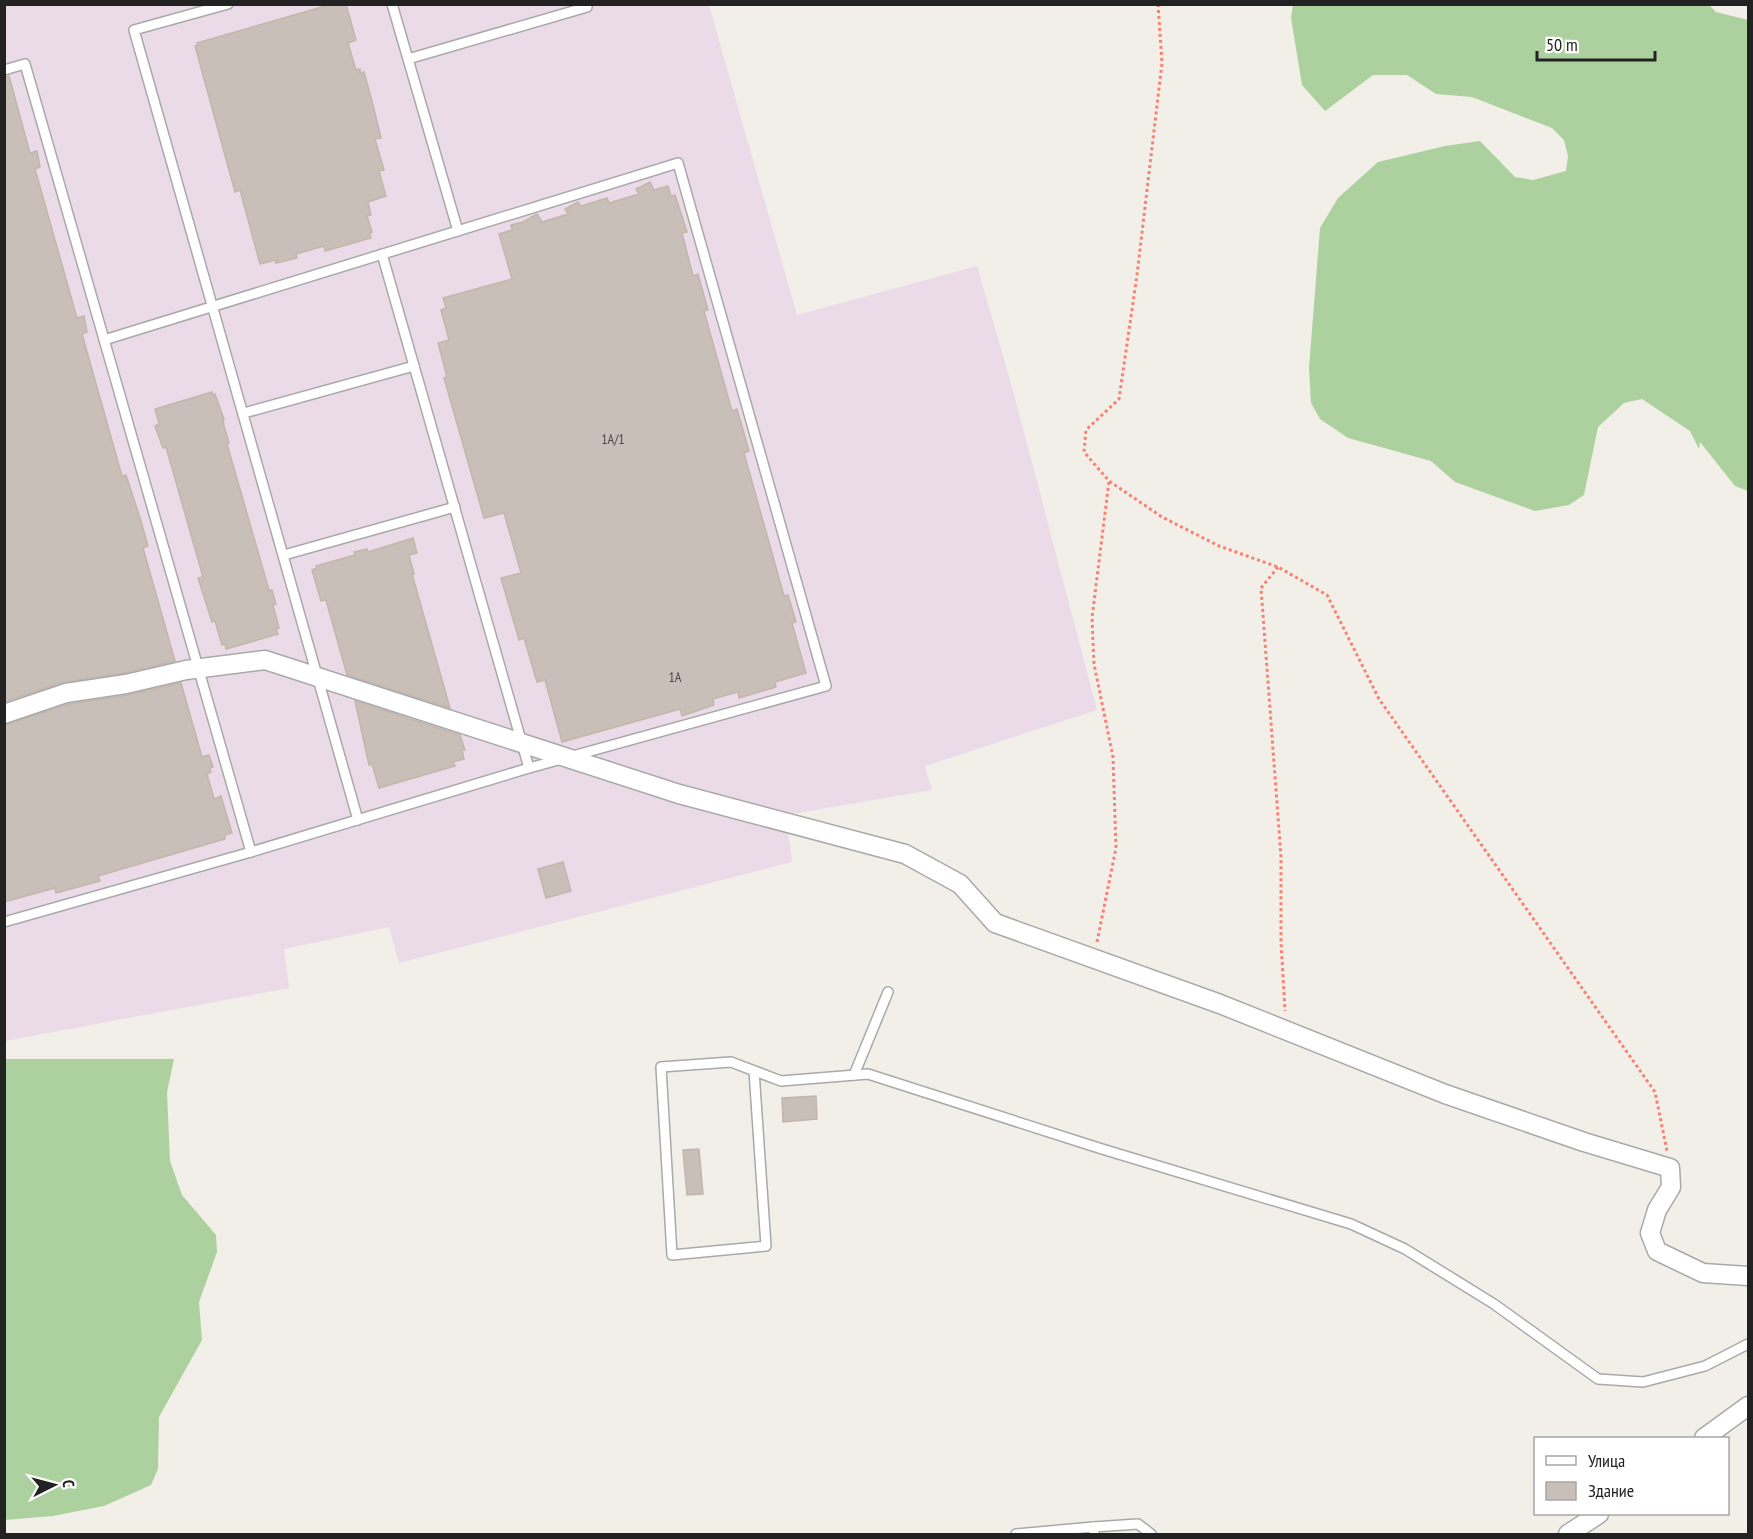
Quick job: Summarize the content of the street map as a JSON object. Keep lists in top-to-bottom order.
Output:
{
  "house_numbers": ["1А/1", "1А"],
  "legend": ["Улица", "Здание"],
  "scale_bar": "50 m",
  "north": "right"
}
